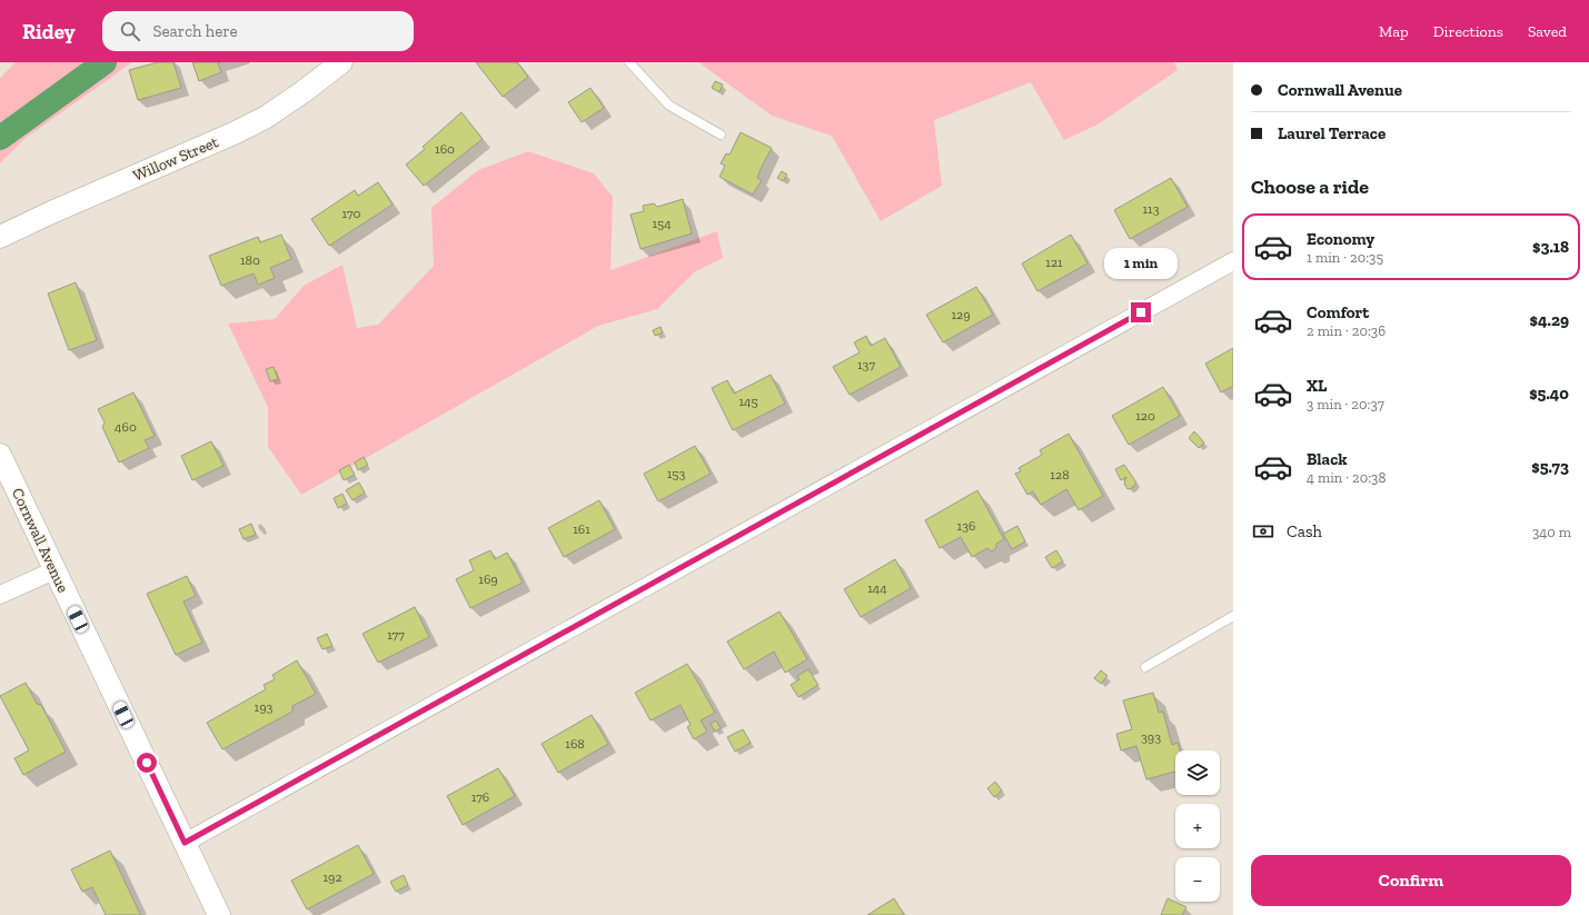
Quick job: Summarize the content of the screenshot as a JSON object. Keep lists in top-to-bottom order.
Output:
{
  "streets": {
    "street": ["Willow Street", "Cornwall Avenue"]
  },
  "house_numbers": [
    "160",
    "113",
    "170",
    "154",
    "180",
    "121",
    "129",
    "137",
    "145",
    "120",
    "460",
    "153",
    "128",
    "136",
    "161",
    "169",
    "144",
    "177",
    "193",
    "393",
    "168",
    "176",
    "192"
  ],
  "page": {
    "header": "Ridey",
    "search": "Search here",
    "nav": ["Map", "Directions", "Saved"],
    "banner": ["Cornwall Avenue", "Laurel Terrace"],
    "heading": "Choose a ride",
    "list": [
      {
        "name": "Economy",
        "note": "1 min · 20:35",
        "value": "$3.18"
      },
      {
        "name": "Comfort",
        "note": "2 min · 20:36",
        "value": "$4.29"
      },
      {
        "name": "XL",
        "note": "3 min · 20:37",
        "value": "$5.40"
      },
      {
        "name": "Black",
        "note": "4 min · 20:38",
        "value": "$5.73"
      }
    ],
    "bubble": "1 min",
    "pay": ["Cash", "340 m"],
    "map_buttons": ["+", "−"],
    "buttons": "Confirm"
  }
}
